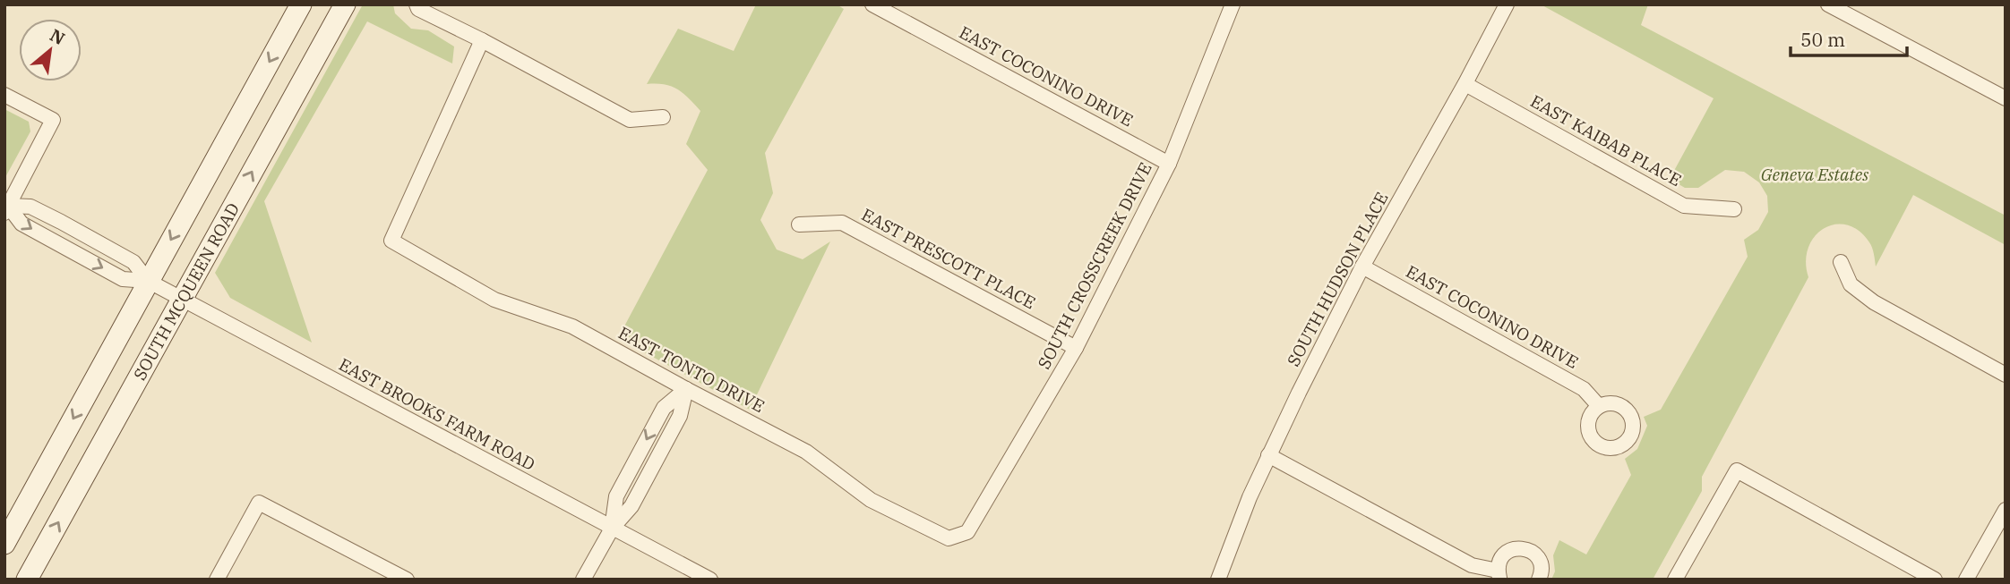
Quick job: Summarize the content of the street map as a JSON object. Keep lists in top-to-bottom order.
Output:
{
  "streets": {
    "main road": ["SOUTH MCQUEEN ROAD"],
    "street": [
      "EAST COCONINO DRIVE",
      "EAST KAIBAB PLACE",
      "EAST PRESCOTT PLACE",
      "SOUTH CROSSCREEK DRIVE",
      "SOUTH HUDSON PLACE",
      "EAST TONTO DRIVE",
      "EAST BROOKS FARM ROAD"
    ]
  },
  "crossings": [
    ["EAST COCONINO DRIVE", "SOUTH CROSSCREEK DRIVE"],
    ["EAST COCONINO DRIVE", "SOUTH HUDSON PLACE"],
    ["EAST KAIBAB PLACE", "SOUTH HUDSON PLACE"],
    ["EAST PRESCOTT PLACE", "SOUTH CROSSCREEK DRIVE"],
    ["SOUTH CROSSCREEK DRIVE", "EAST TONTO DRIVE"],
    ["SOUTH MCQUEEN ROAD", "EAST BROOKS FARM ROAD"]
  ],
  "parks": ["Geneva Estates"],
  "scale_bar": "50 m",
  "north": "top right"
}
